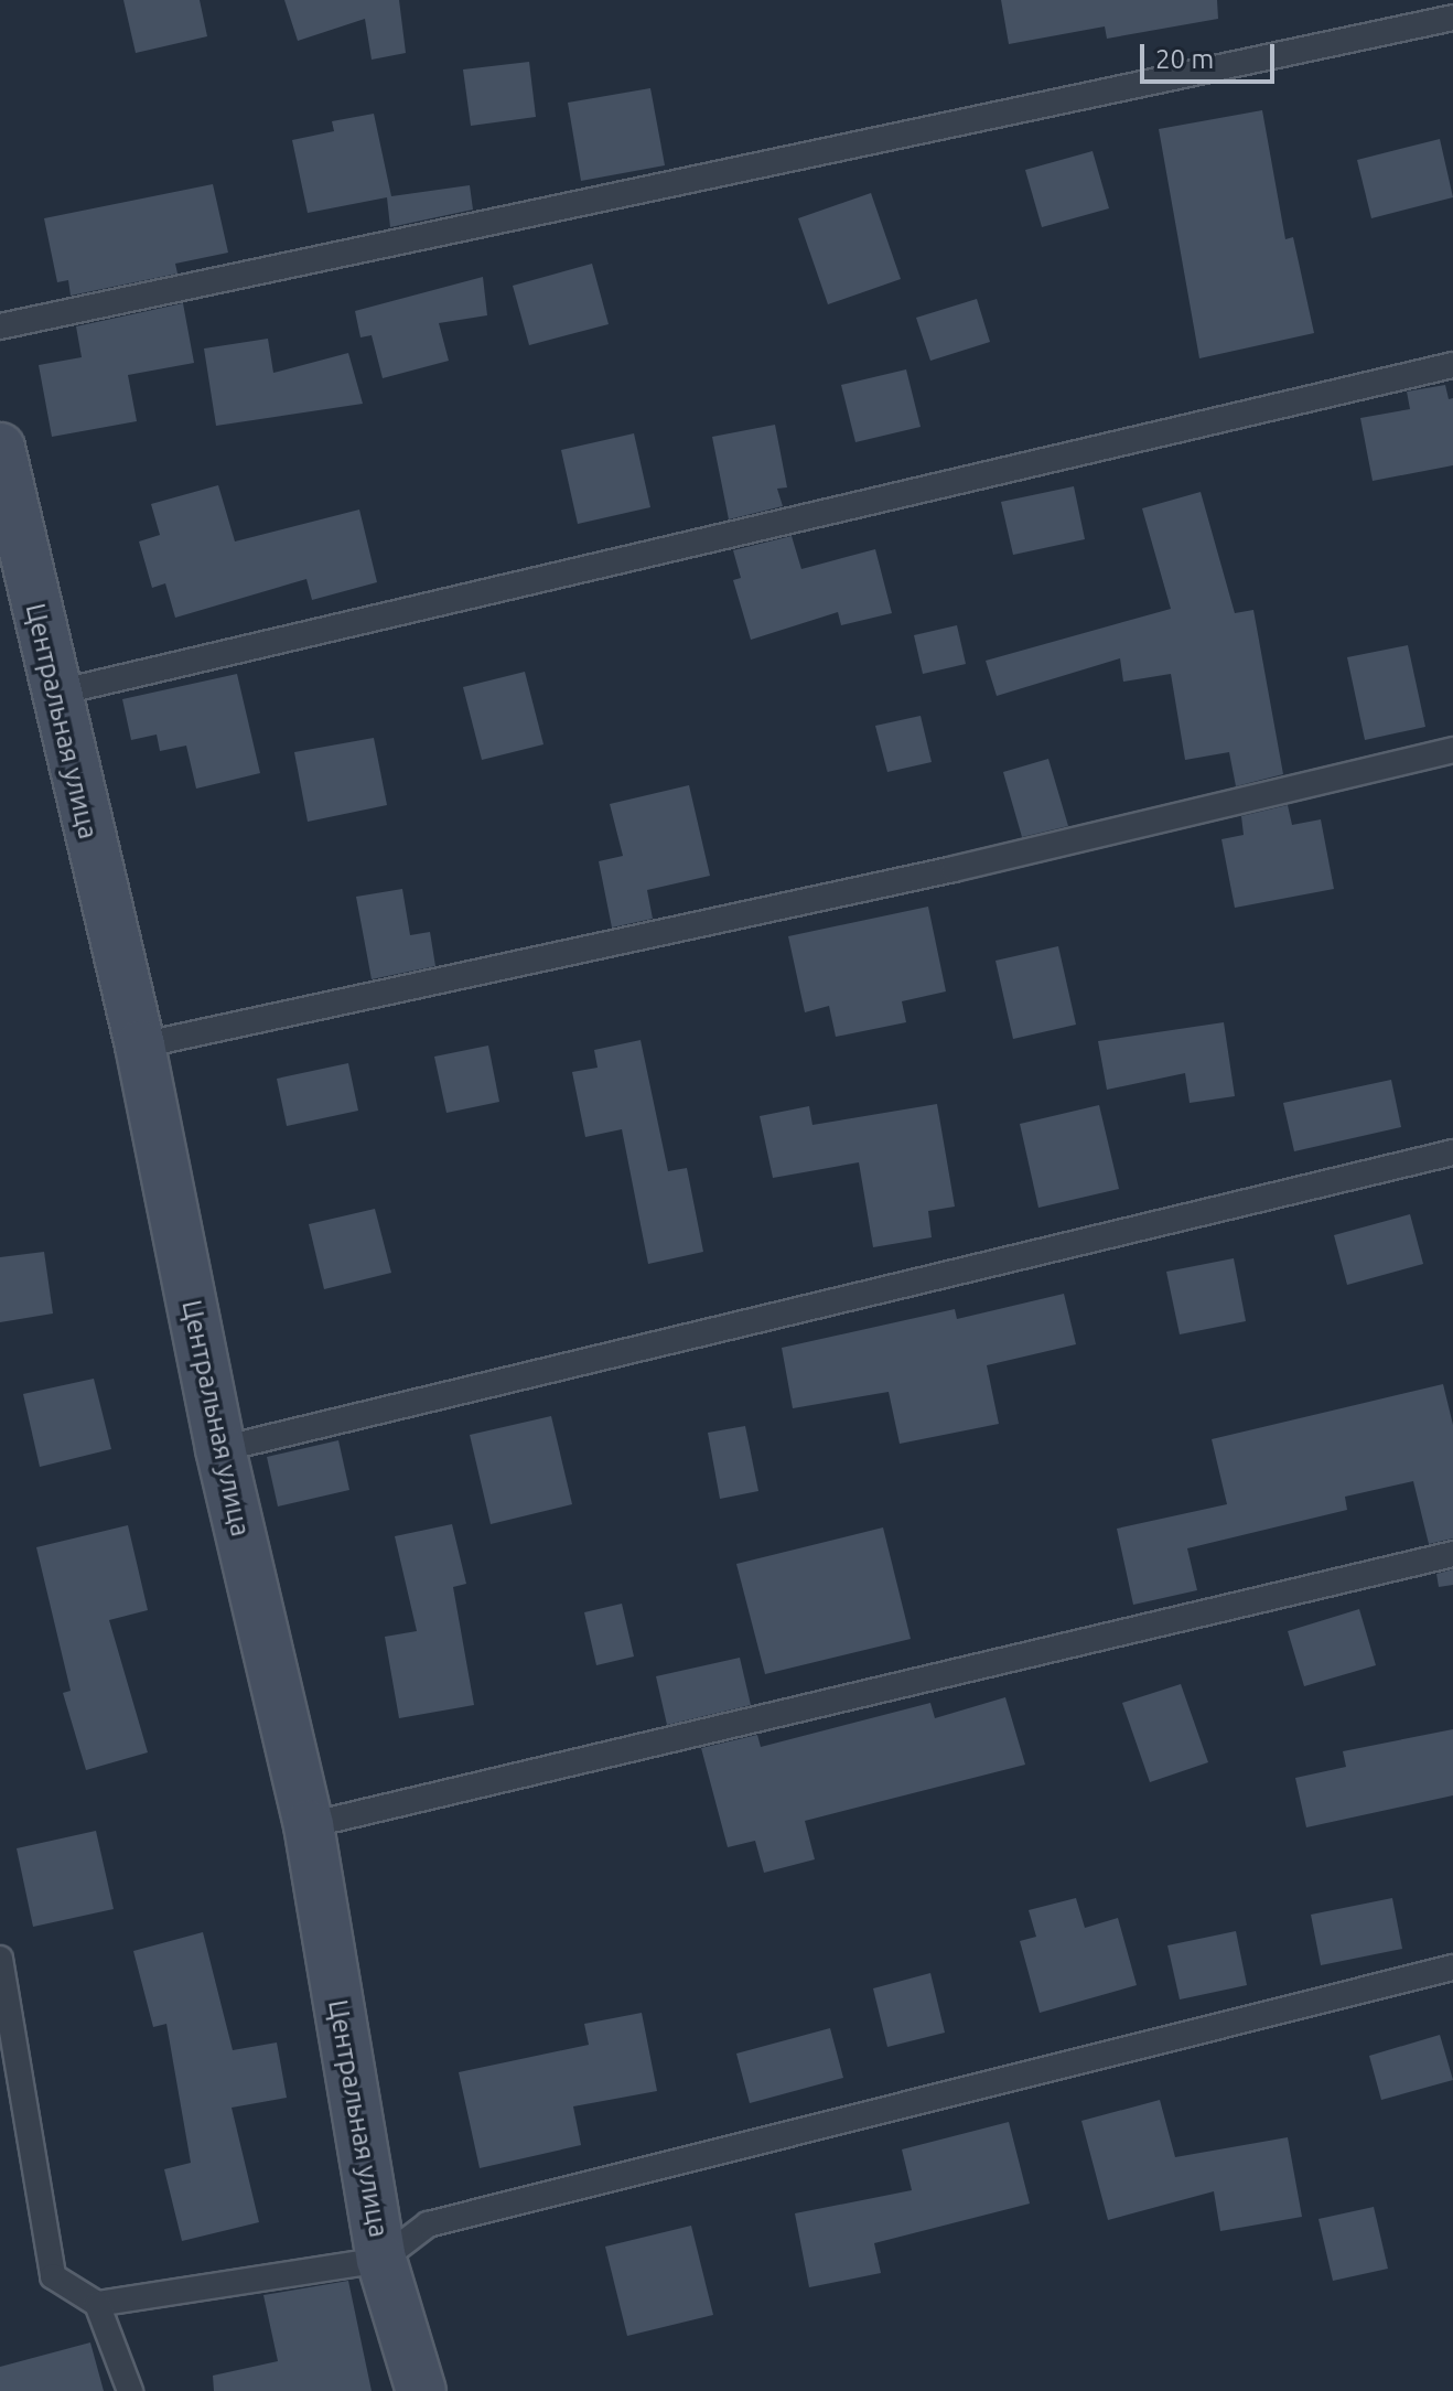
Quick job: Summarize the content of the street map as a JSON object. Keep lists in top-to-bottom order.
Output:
{
  "streets": {
    "street": ["Центральная улица"]
  },
  "scale_bar": "20 m"
}
